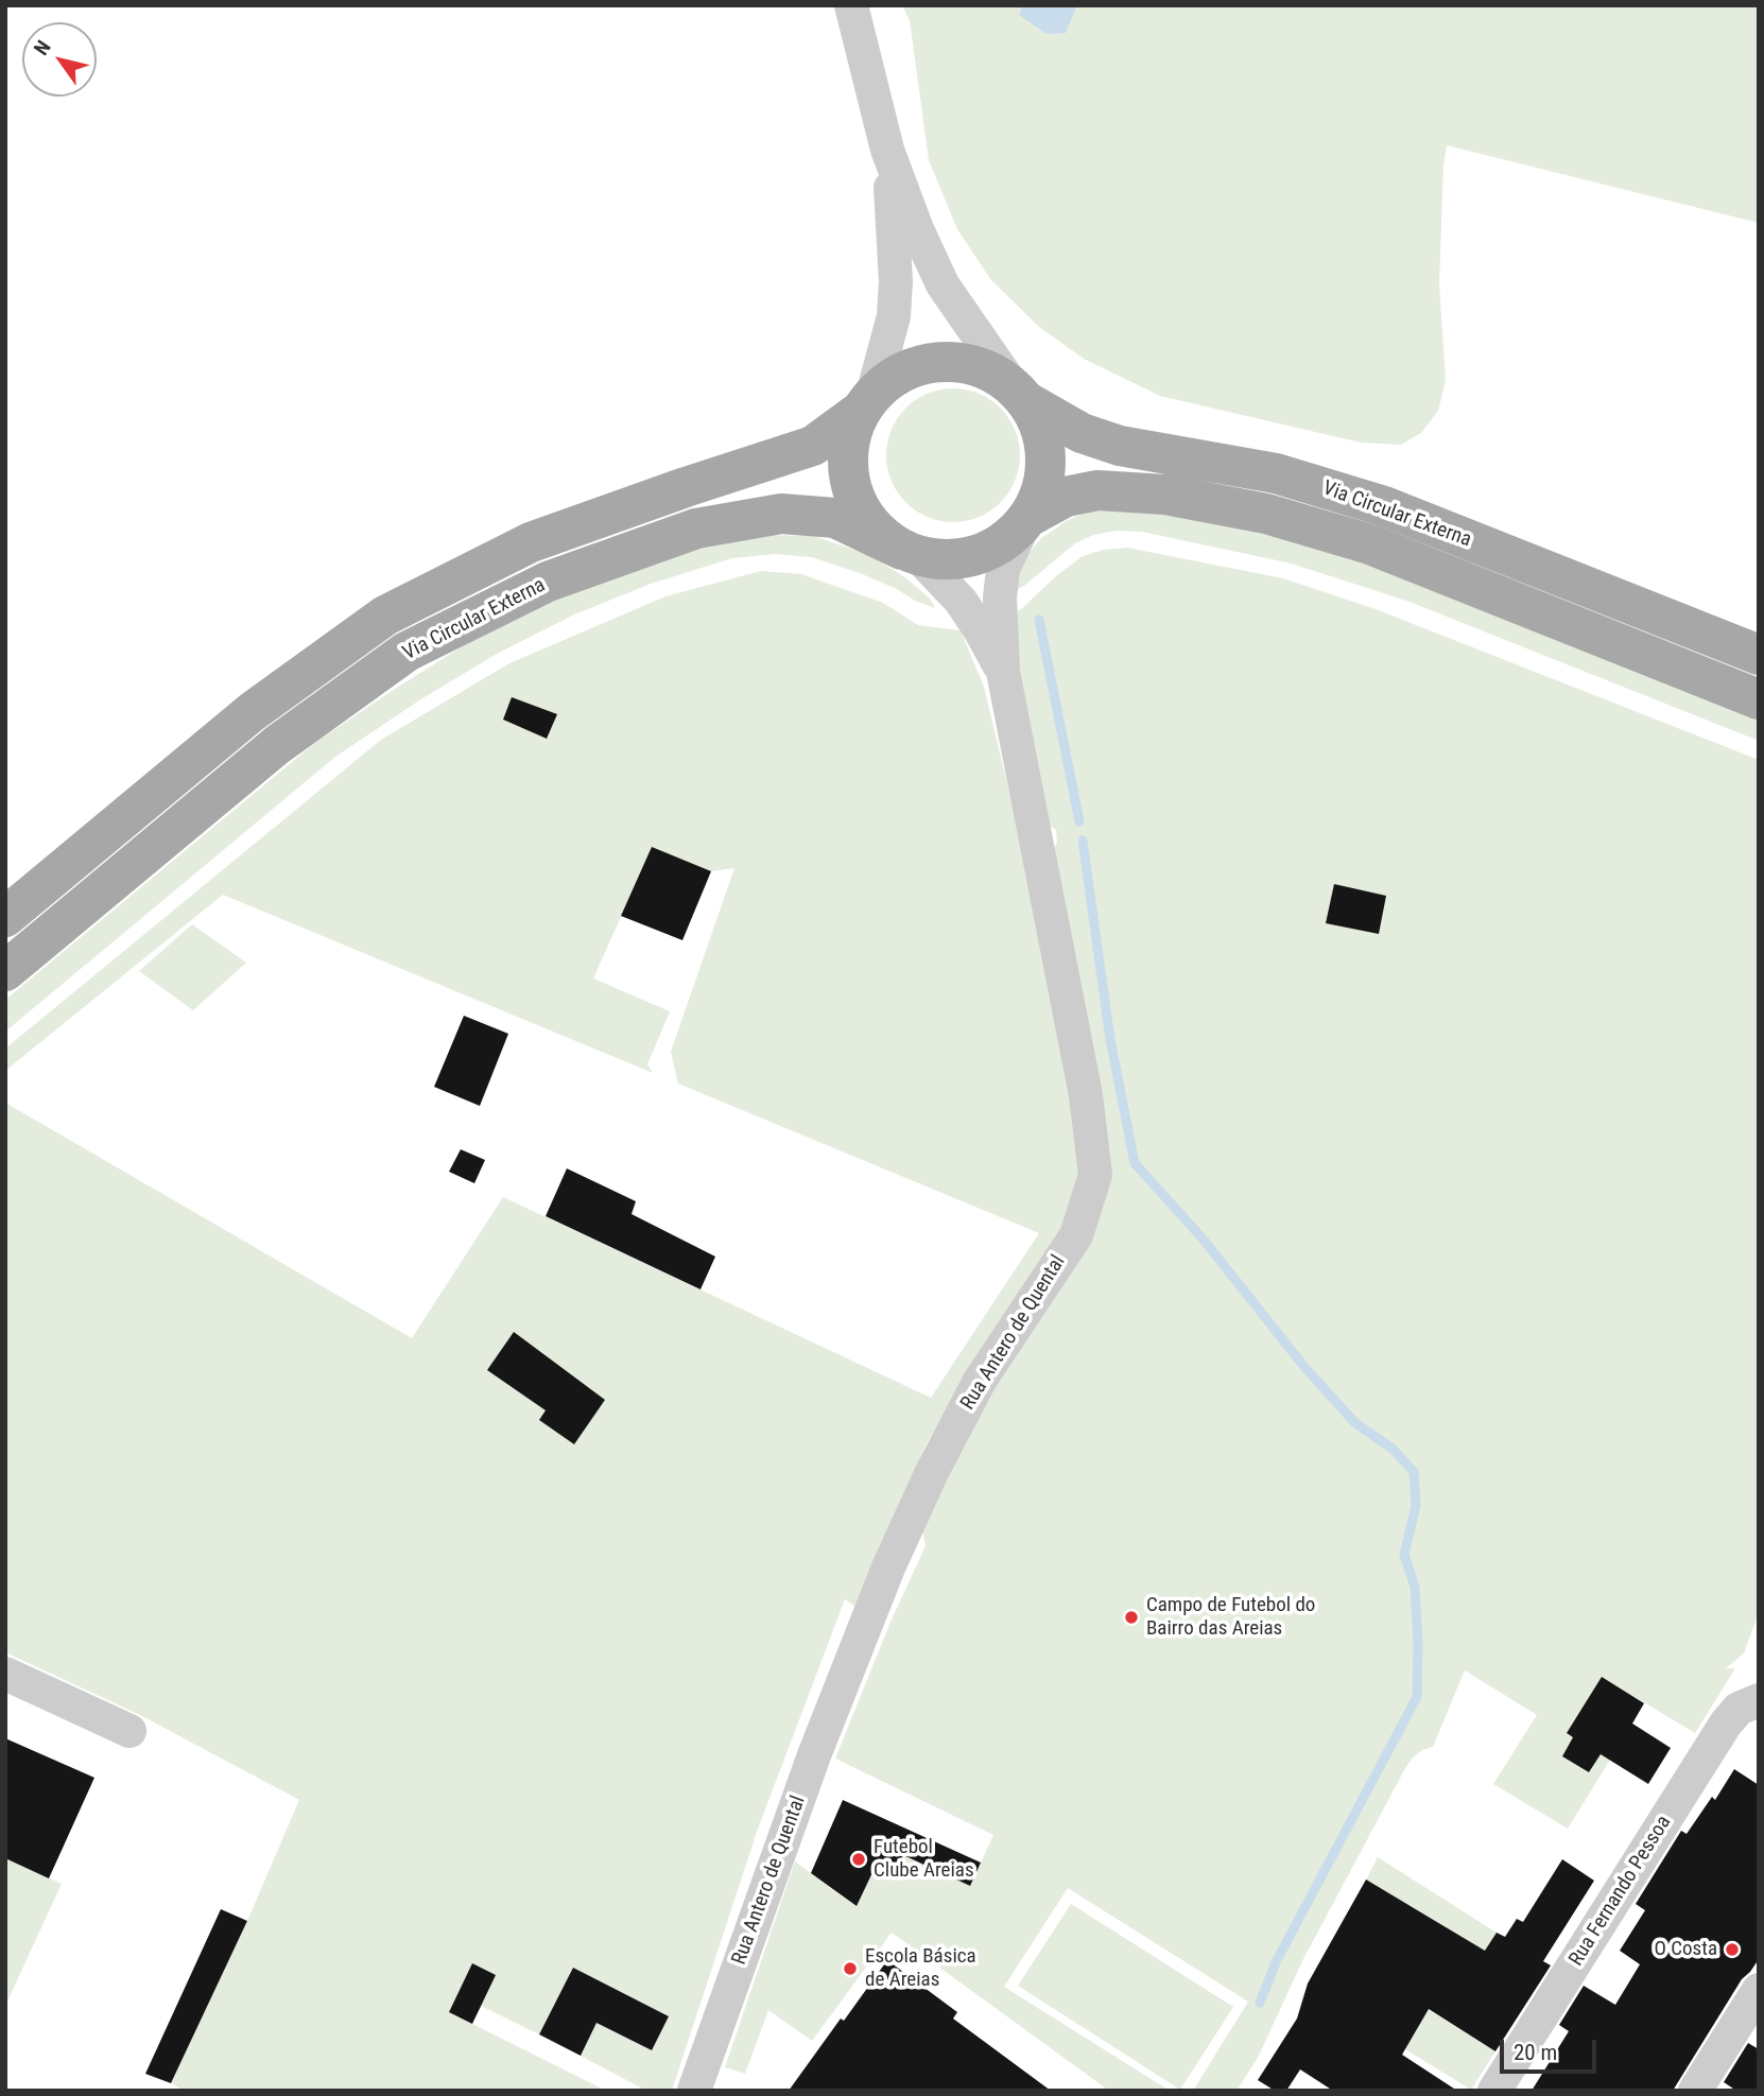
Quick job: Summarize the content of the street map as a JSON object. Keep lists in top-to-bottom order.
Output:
{
  "streets": {
    "main road": ["Via Circular Externa"],
    "street": ["Rua Antero de Quental", "Rua Fernando Pessoa"]
  },
  "crossings": [
    ["Via Circular Externa", "Rua Antero de Quental"]
  ],
  "places": [
    "Campo de Futebol do Bairro das Areias",
    "Futebol Clube Areias",
    "O Costa",
    "Escola Básica de Areias"
  ],
  "scale_bar": "20 m",
  "north": "top left"
}
